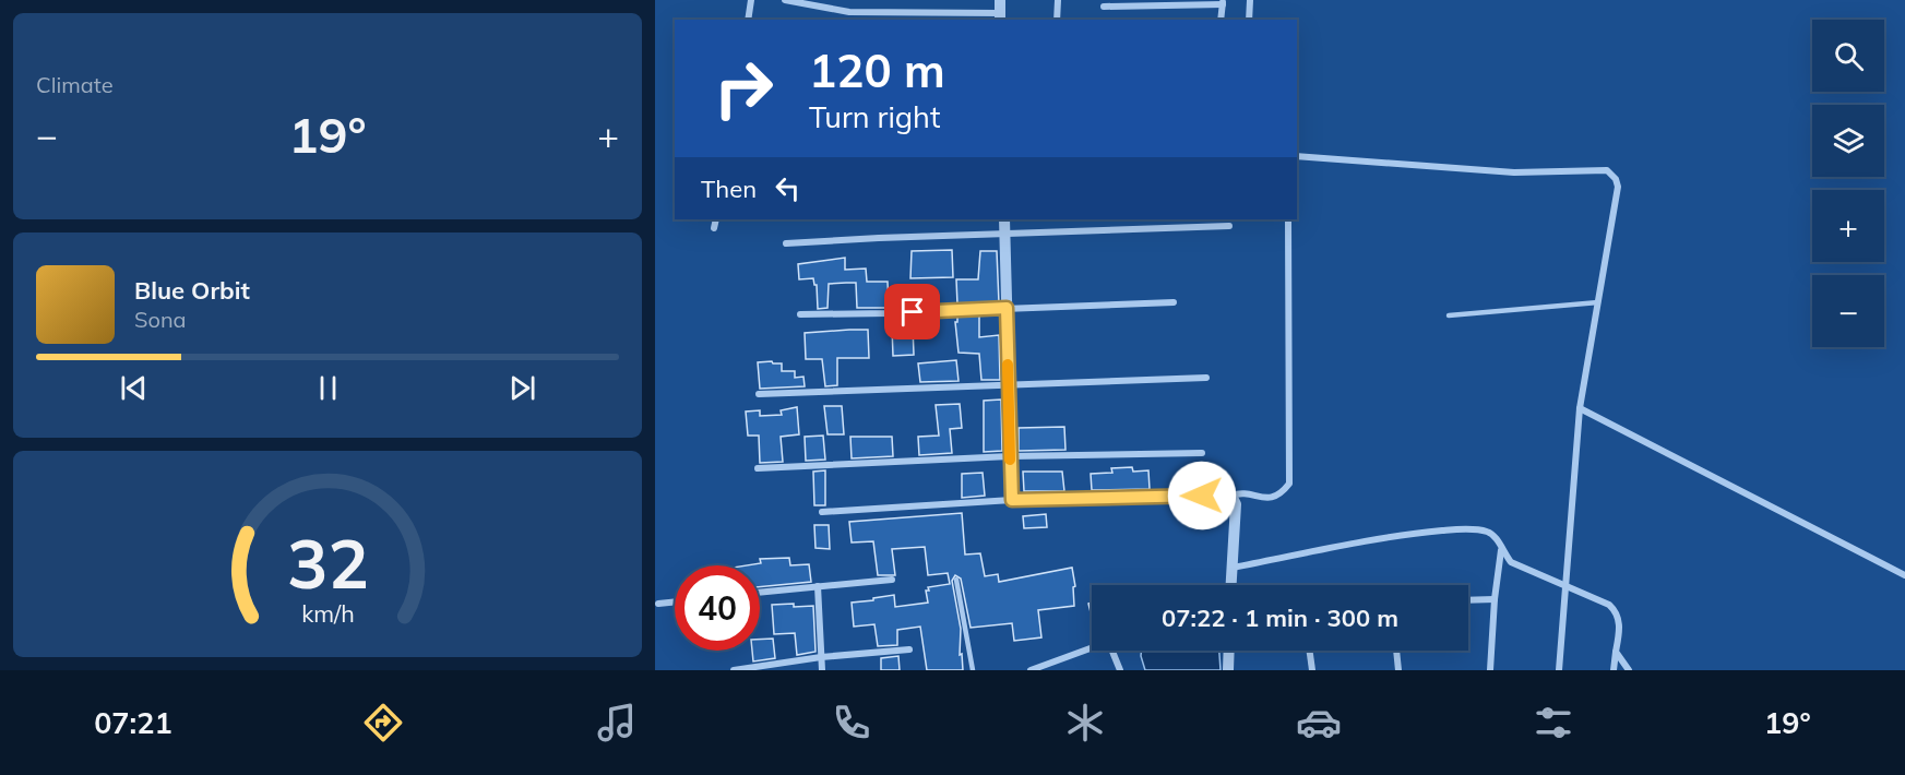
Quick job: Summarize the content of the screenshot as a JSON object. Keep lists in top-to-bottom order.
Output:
{
  "page": {
    "tile": "Climate",
    "map_buttons": ["+", "−"],
    "turn": ["120 m", "Turn right"],
    "heat": ["−", "19°", "+"],
    "then": "Then",
    "song": ["Blue Orbit", "Sona"],
    "limit": "40",
    "trip": "07:22 · 1 min · 300 m",
    "tabs": ["07:21", "19°"],
    "gauge": ["32", "km/h"]
  }
}
